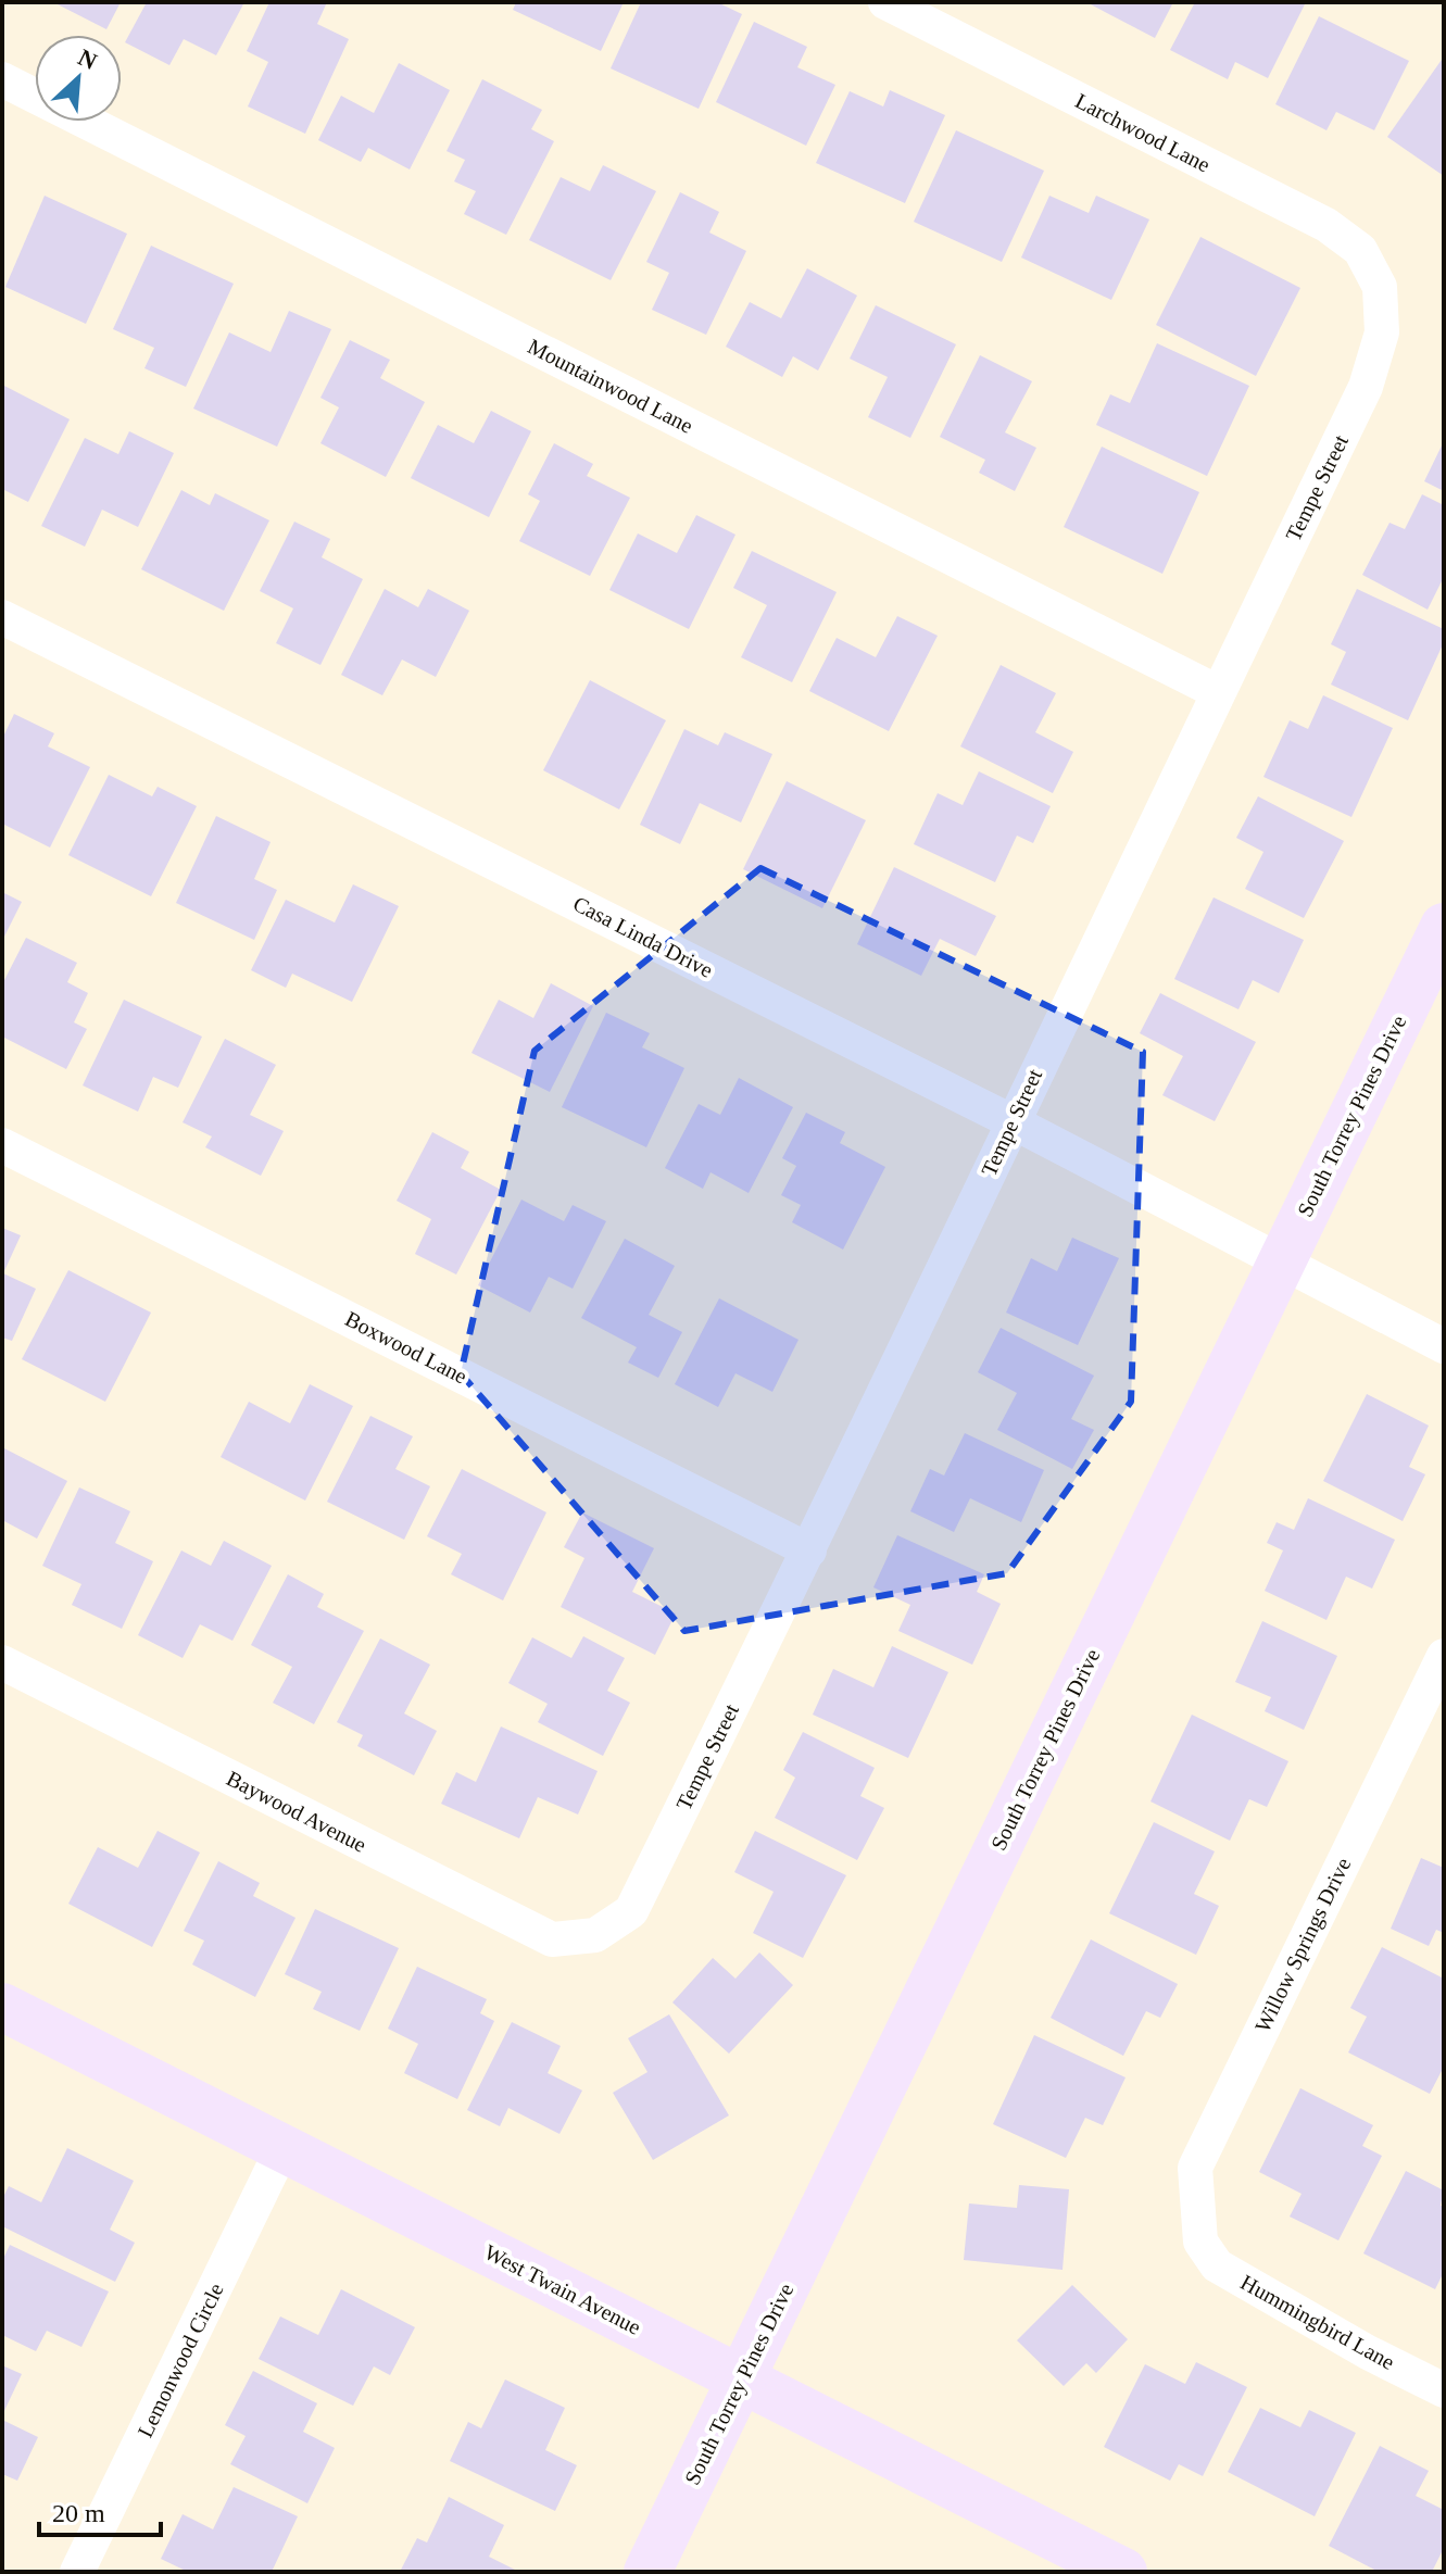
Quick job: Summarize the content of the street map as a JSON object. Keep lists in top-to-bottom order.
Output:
{
  "streets": {
    "main road": ["South Torrey Pines Drive", "West Twain Avenue"],
    "street": [
      "Larchwood Lane",
      "Mountainwood Lane",
      "Tempe Street",
      "Casa Linda Drive",
      "Boxwood Lane",
      "Baywood Avenue",
      "Willow Springs Drive",
      "Hummingbird Lane",
      "Lemonwood Circle"
    ]
  },
  "crossings": [
    ["Larchwood Lane", "Tempe Street"],
    ["Mountainwood Lane", "Tempe Street"],
    ["Tempe Street", "Casa Linda Drive"],
    ["Tempe Street", "Boxwood Lane"],
    ["Tempe Street", "Baywood Avenue"],
    ["Casa Linda Drive", "South Torrey Pines Drive"],
    ["South Torrey Pines Drive", "West Twain Avenue"],
    ["Willow Springs Drive", "Hummingbird Lane"],
    ["West Twain Avenue", "Lemonwood Circle"]
  ],
  "scale_bar": "20 m",
  "north": "top right"
}
